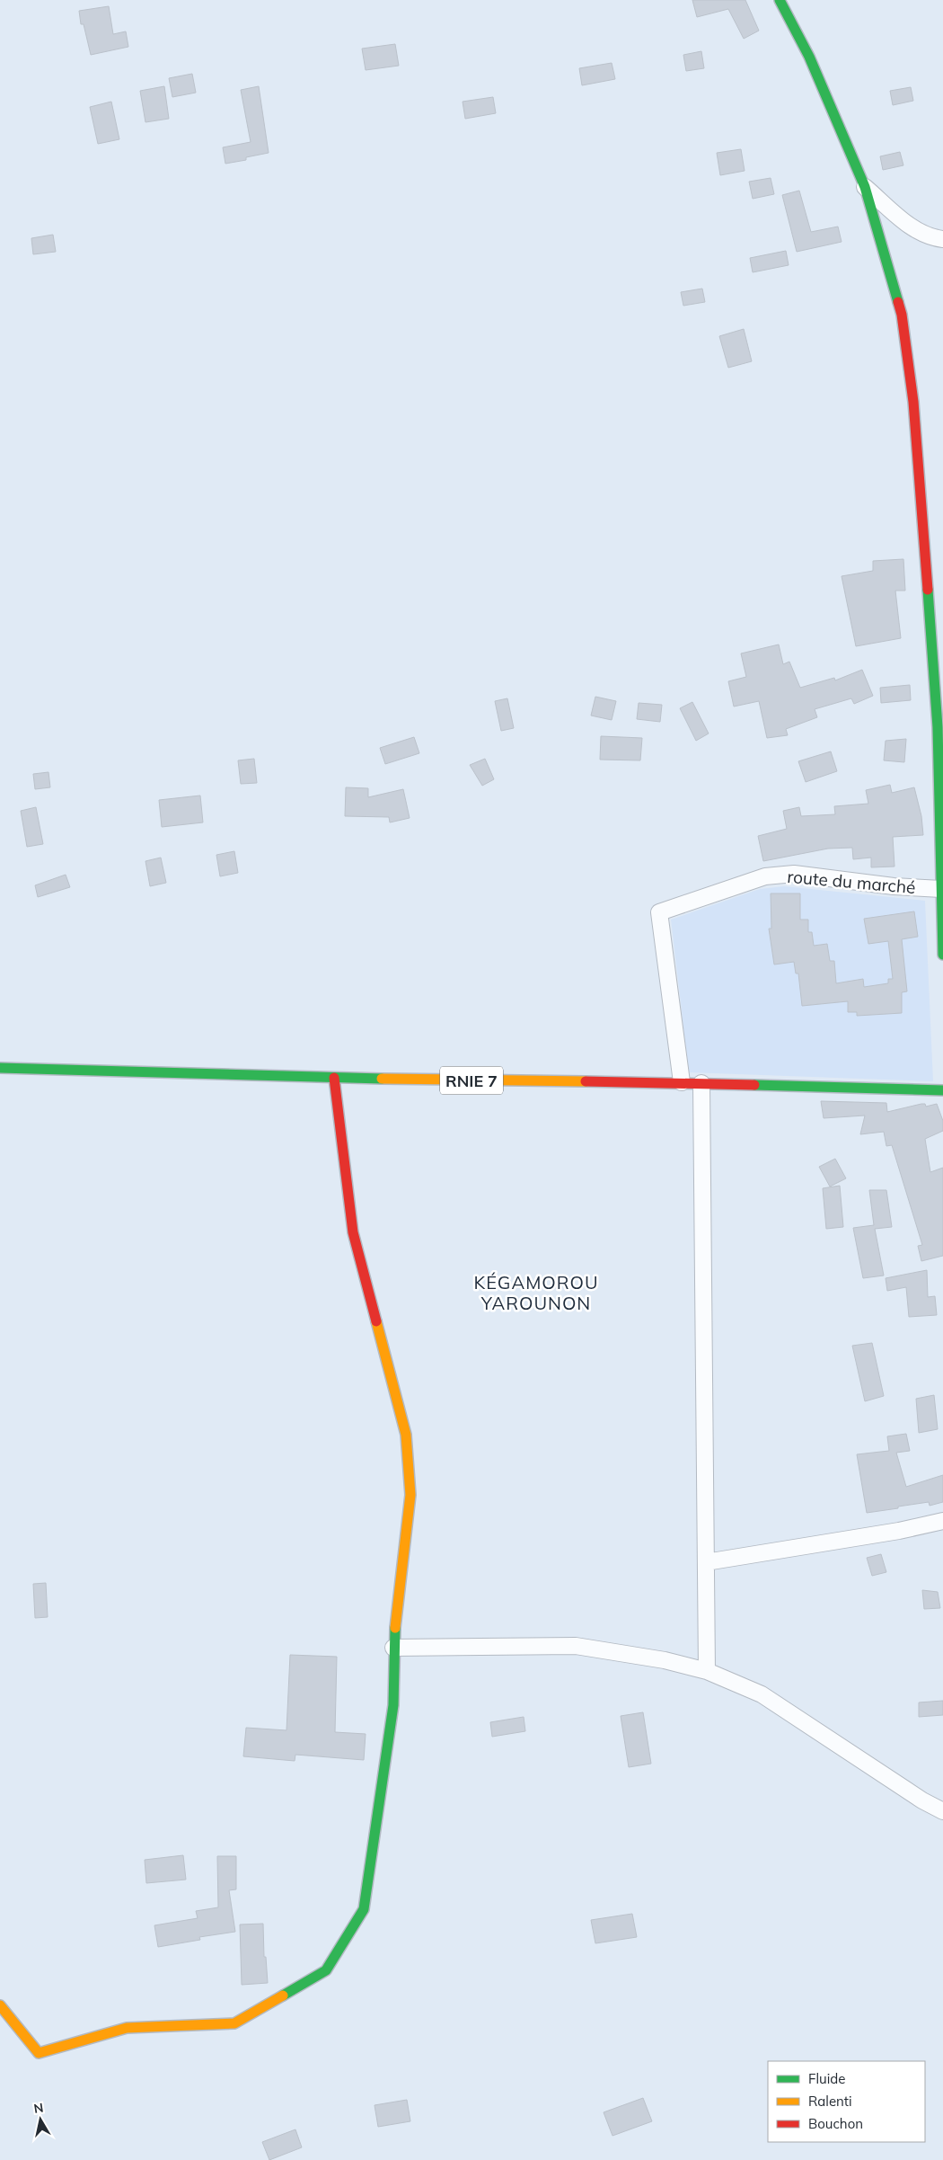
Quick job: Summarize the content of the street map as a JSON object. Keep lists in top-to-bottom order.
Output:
{
  "streets": {
    "street": ["route du marché", "RNIE 7"]
  },
  "crossings": [
    ["route du marché", "RNIE 7"]
  ],
  "districts": ["KÉGAMOROU YAROUNON"],
  "legend": ["Fluide", "Ralenti", "Bouchon"],
  "north": "top"
}
